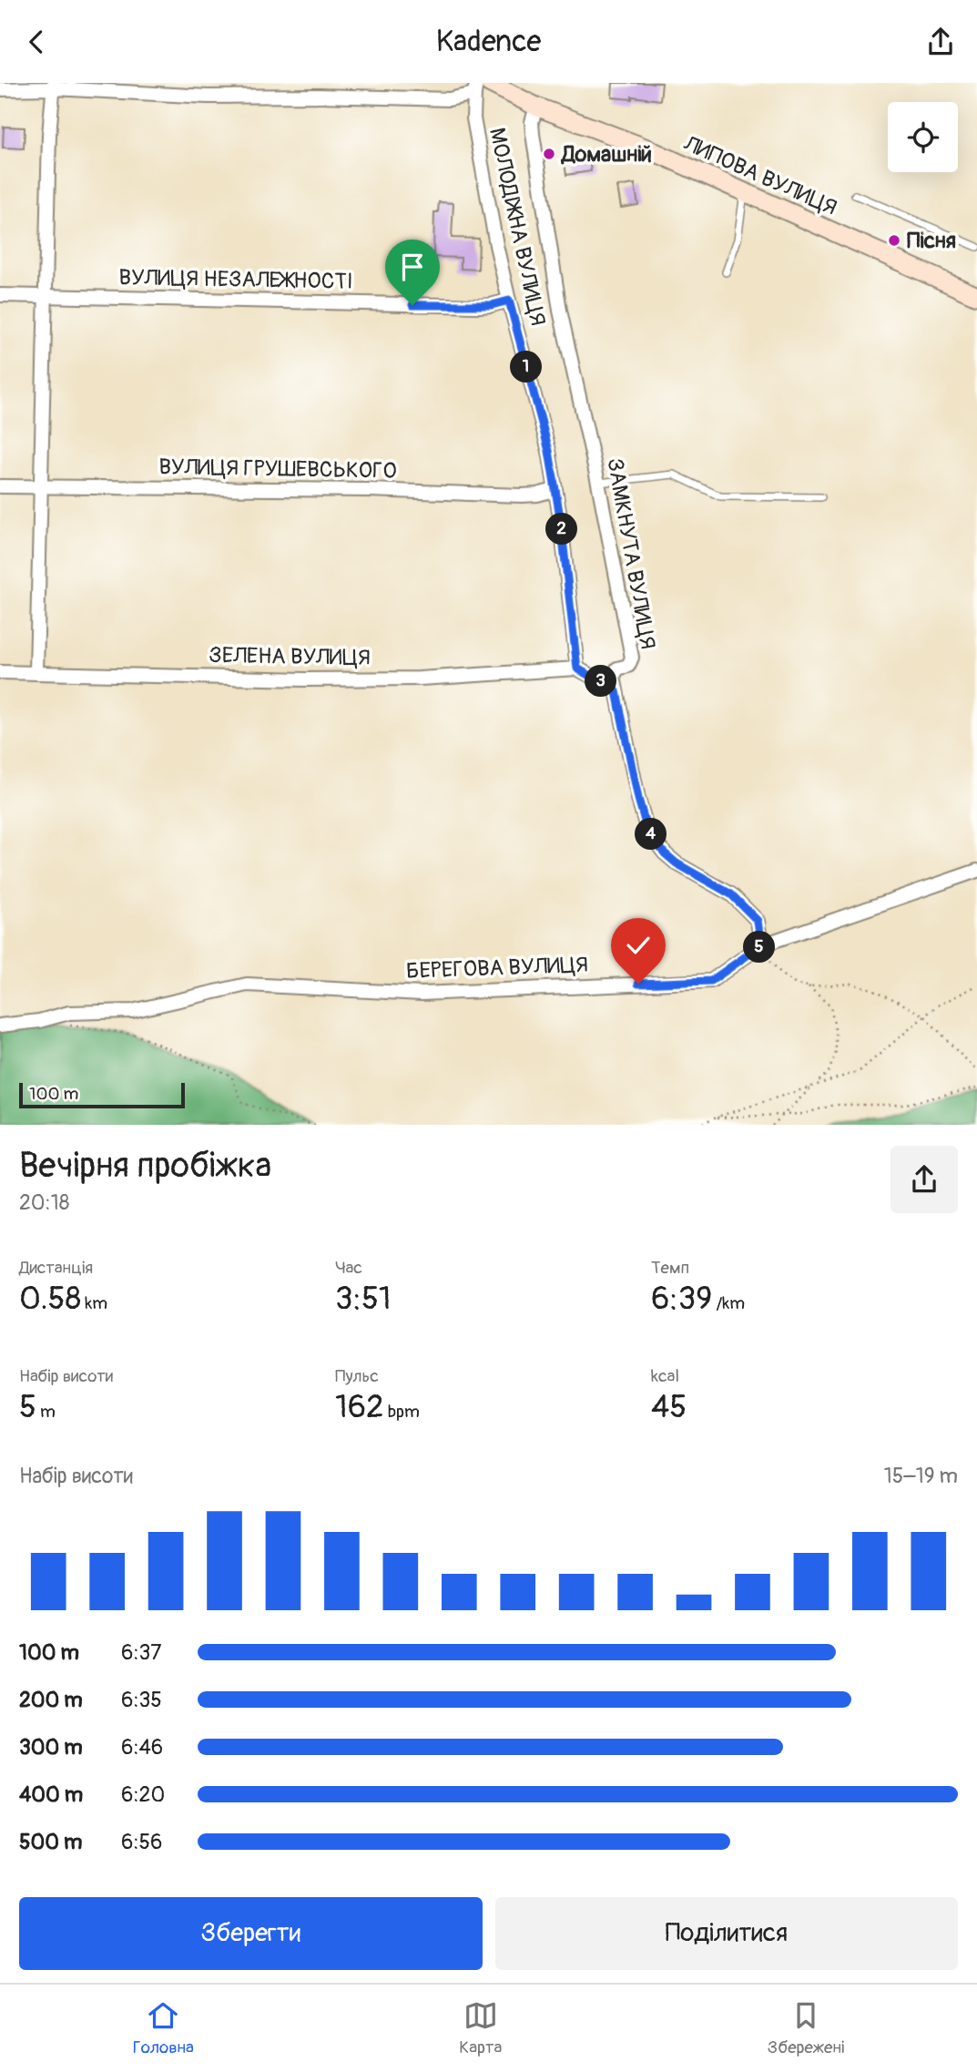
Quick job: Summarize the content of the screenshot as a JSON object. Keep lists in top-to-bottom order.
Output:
{
  "streets": {
    "street": [
      "ЛИПОВА ВУЛИЦЯ",
      "МОЛОДІЖНА ВУЛИЦЯ",
      "ВУЛИЦЯ НЕЗАЛЕЖНОСТІ",
      "ВУЛИЦЯ ГРУШЕВСЬКОГО",
      "ЗАМКНУТА ВУЛИЦЯ",
      "ЗЕЛЕНА ВУЛИЦЯ",
      "БЕРЕГОВА ВУЛИЦЯ"
    ]
  },
  "crossings": [
    ["ЛИПОВА ВУЛИЦЯ", "МОЛОДІЖНА ВУЛИЦЯ"],
    ["ЛИПОВА ВУЛИЦЯ", "ЗАМКНУТА ВУЛИЦЯ"],
    ["МОЛОДІЖНА ВУЛИЦЯ", "ВУЛИЦЯ НЕЗАЛЕЖНОСТІ"],
    ["МОЛОДІЖНА ВУЛИЦЯ", "ВУЛИЦЯ ГРУШЕВСЬКОГО"],
    ["МОЛОДІЖНА ВУЛИЦЯ", "ЗЕЛЕНА ВУЛИЦЯ"],
    ["ЗАМКНУТА ВУЛИЦЯ", "БЕРЕГОВА ВУЛИЦЯ"]
  ],
  "places": ["Домашній", "Пісня"],
  "scale_bar": "100 m",
  "page": {
    "header": "Kadence",
    "pins": [
      "1",
      "2",
      "3",
      "4",
      "5"
    ],
    "scale": "100 m",
    "heading": ["Вечірня пробіжка", "20:18"],
    "stats": [
      ["Дистанція", "0.58 km"],
      ["Час", "3:51"],
      ["Темп", "6:39 /km"],
      ["Набір висоти", "5 m"],
      ["Пульс", "162 bpm"],
      ["kcal", "45"]
    ],
    "chart": ["Набір висоти", "15–19 m"],
    "list": [
      {
        "name": "100 m",
        "note": "6:37"
      },
      {
        "name": "200 m",
        "note": "6:35"
      },
      {
        "name": "300 m",
        "note": "6:46"
      },
      {
        "name": "400 m",
        "note": "6:20"
      },
      {
        "name": "500 m",
        "note": "6:56"
      }
    ],
    "buttons": ["Зберегти", "Поділитися"],
    "tabs": ["Головна", "Карта", "Збережені"]
  }
}
